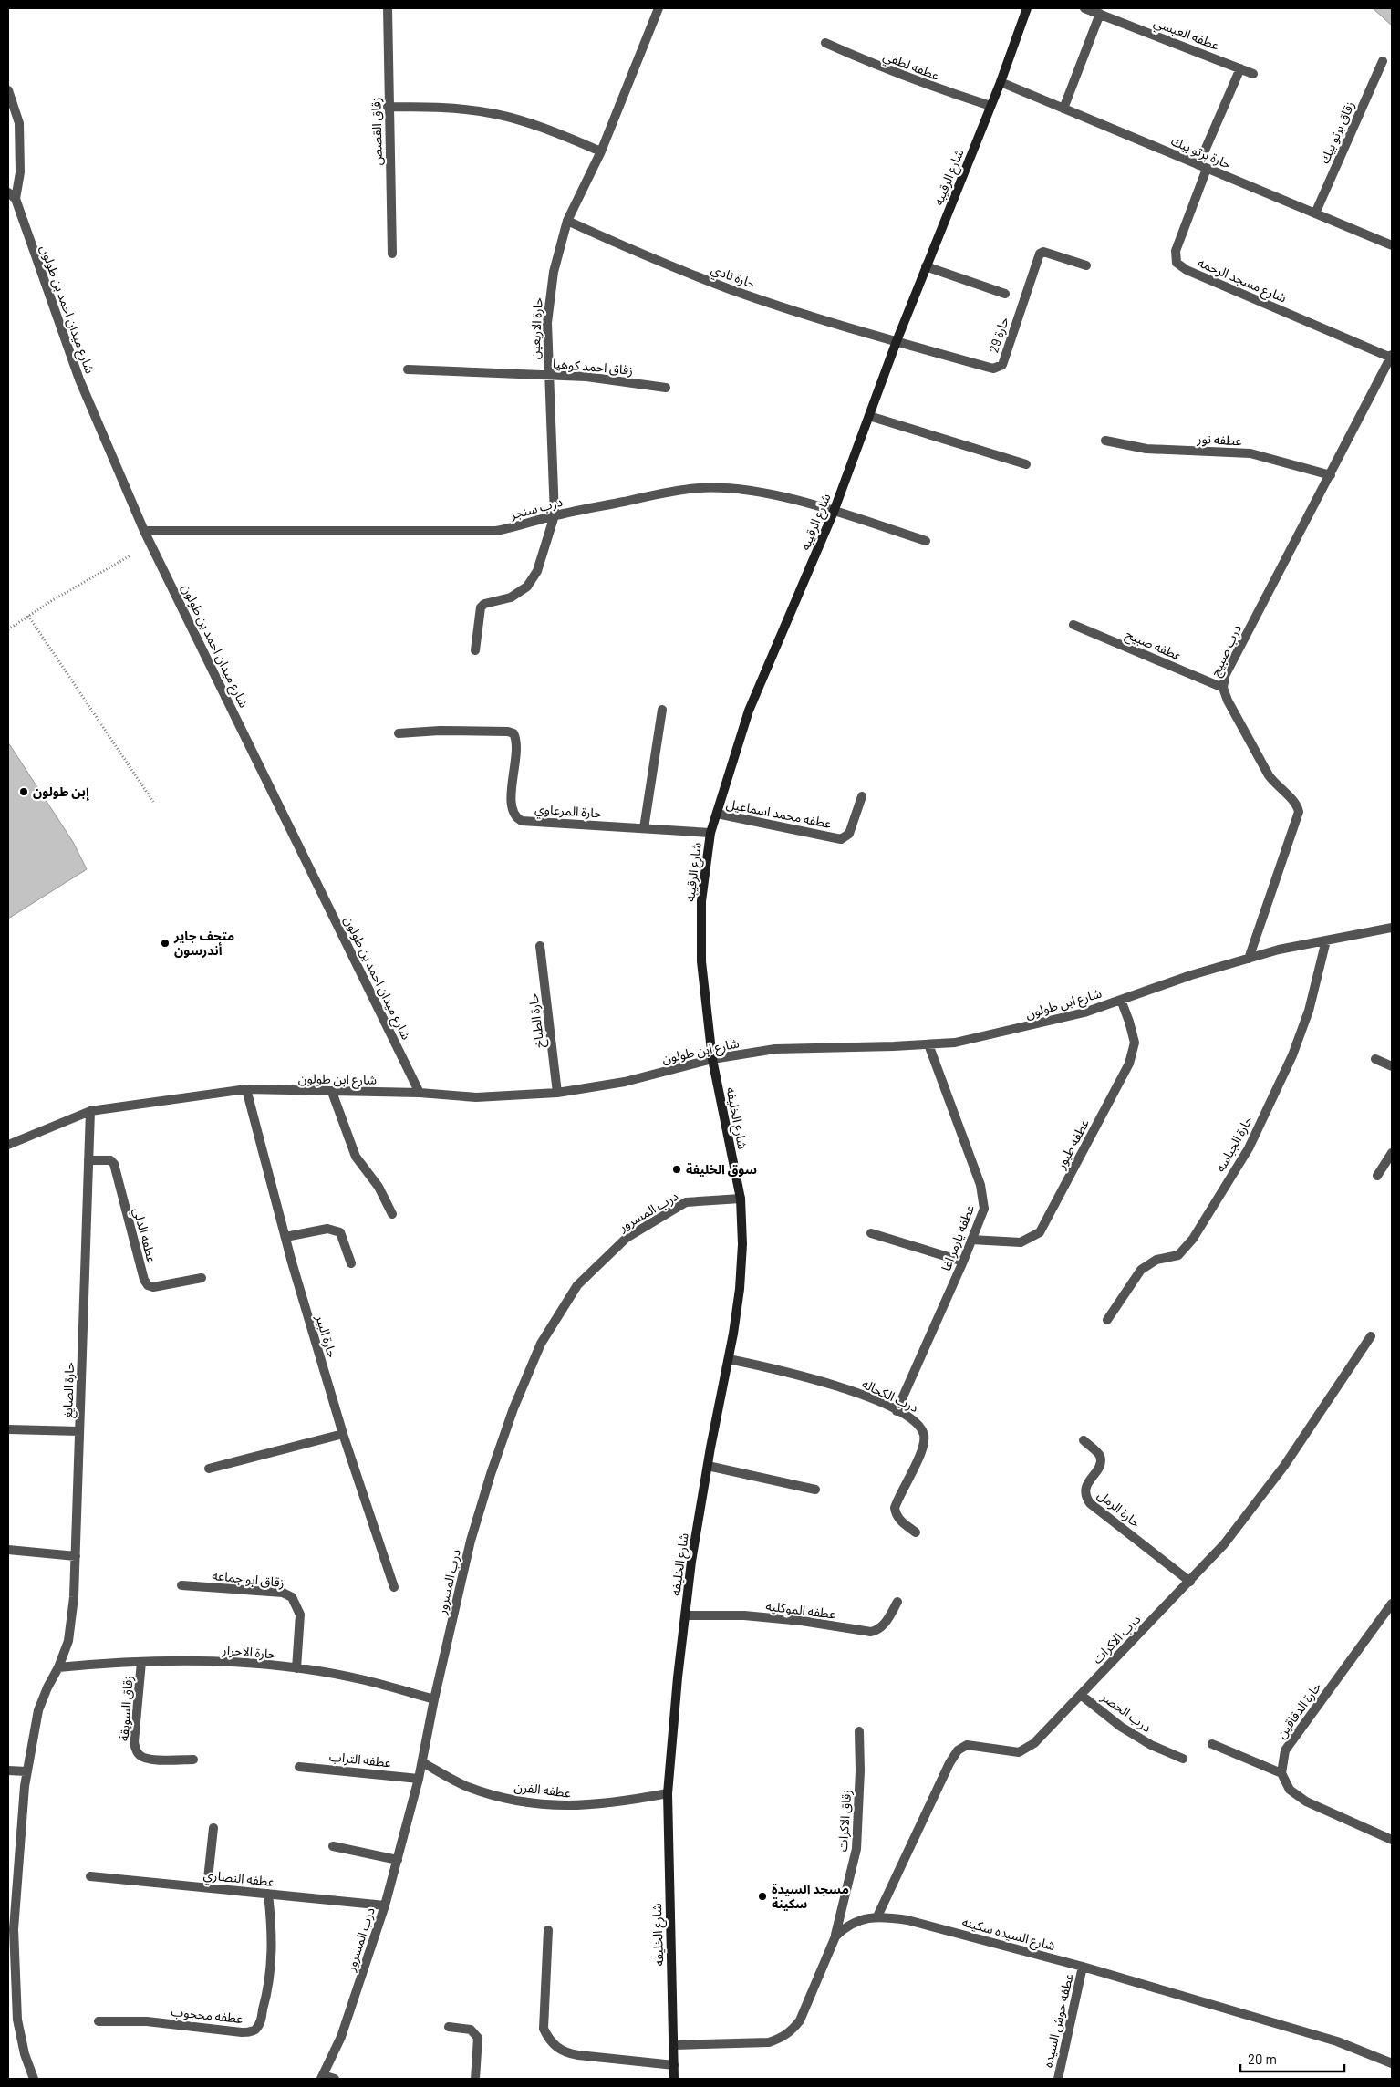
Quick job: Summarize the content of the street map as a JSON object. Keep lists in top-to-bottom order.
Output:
{
  "streets": {
    "street": [
      "عطفه العيسي",
      "عطفه لطفي",
      "زقاق القصص",
      "زقاق برتو بيك",
      "حارة برتو بيك",
      "شارع الرقيبه",
      "حارة نادي",
      "شارع مسجد الرحمه",
      "شارع ميدان احمد بن طولون",
      "حارة الاربعين",
      "حارة 29",
      "زقاق احمد كوهيا",
      "عطفه نور",
      "درب سنجر",
      "عطفه صبيح",
      "درب صبيح",
      "حارة المرعاوي",
      "عطفه محمد اسماعيل",
      "شارع ابن طولون",
      "حارة الطباخ",
      "شارع الخليفه",
      "عطفه طبور",
      "حارة الجباسه",
      "درب المسرور",
      "عطفه الدلي",
      "عطفه يارمر اغا",
      "حارة البير",
      "حارة الصايغ",
      "درب الكحاله",
      "حارة الرمل",
      "زقاق ابو جماعه",
      "عطفه الموكليه",
      "درب الاكرات",
      "حارة الاحرار",
      "زقاق السويقة",
      "حارة الدقاقين",
      "درب الحصر",
      "عطفه التراب",
      "عطفه الفرن",
      "زقاق الاكرات",
      "عطفه النصاري",
      "شارع السيده سكينه",
      "عطفه محجوب",
      "عطفه حوش السيده"
    ]
  },
  "crossings": [
    ["عطفه لطفي", "شارع الرقيبه"],
    ["زقاق برتو بيك", "حارة برتو بيك"],
    ["حارة برتو بيك", "شارع الرقيبه"],
    ["حارة برتو بيك", "شارع مسجد الرحمه"],
    ["شارع الرقيبه", "حارة نادي"],
    ["شارع الرقيبه", "حارة 29"],
    ["شارع الرقيبه", "درب سنجر"],
    ["شارع الرقيبه", "حارة المرعاوي"],
    ["شارع الرقيبه", "عطفه محمد اسماعيل"],
    ["شارع الرقيبه", "شارع ابن طولون"],
    ["شارع الرقيبه", "شارع الخليفه"],
    ["حارة نادي", "حارة الاربعين"],
    ["حارة نادي", "حارة 29"],
    ["شارع مسجد الرحمه", "درب صبيح"],
    ["شارع ميدان احمد بن طولون", "درب سنجر"],
    ["شارع ميدان احمد بن طولون", "شارع ابن طولون"],
    ["حارة الاربعين", "زقاق احمد كوهيا"],
    ["حارة الاربعين", "درب سنجر"],
    ["عطفه نور", "درب صبيح"],
    ["عطفه صبيح", "درب صبيح"],
    ["درب صبيح", "شارع ابن طولون"],
    ["شارع ابن طولون", "حارة الطباخ"],
    ["شارع ابن طولون", "شارع الخليفه"],
    ["شارع ابن طولون", "عطفه طبور"],
    ["شارع ابن طولون", "حارة الجباسه"],
    ["شارع ابن طولون", "عطفه يارمر اغا"],
    ["شارع ابن طولون", "حارة البير"],
    ["شارع ابن طولون", "حارة الصايغ"],
    ["شارع الخليفه", "درب المسرور"],
    ["شارع الخليفه", "درب الكحاله"],
    ["شارع الخليفه", "عطفه الموكليه"],
    ["شارع الخليفه", "عطفه الفرن"],
    ["شارع الخليفه", "شارع السيده سكينه"],
    ["عطفه طبور", "عطفه يارمر اغا"],
    ["درب المسرور", "حارة الاحرار"],
    ["درب المسرور", "عطفه التراب"],
    ["درب المسرور", "عطفه الفرن"],
    ["درب المسرور", "عطفه النصاري"],
    ["عطفه الدلي", "حارة الصايغ"],
    ["عطفه يارمر اغا", "درب الكحاله"],
    ["حارة الصايغ", "حارة الاحرار"],
    ["حارة الرمل", "درب الاكرات"],
    ["زقاق ابو جماعه", "حارة الاحرار"],
    ["درب الاكرات", "درب الحصر"],
    ["درب الاكرات", "شارع السيده سكينه"],
    ["حارة الاحرار", "زقاق السويقة"],
    ["زقاق الاكرات", "شارع السيده سكينه"],
    ["عطفه النصاري", "عطفه محجوب"],
    ["شارع السيده سكينه", "عطفه حوش السيده"]
  ],
  "places": [
    "إبن طولون",
    "متحف جاير أندرسون",
    "سوق الخليفة",
    "مسجد السيدة سكينة"
  ],
  "scale_bar": "20 m"
}
